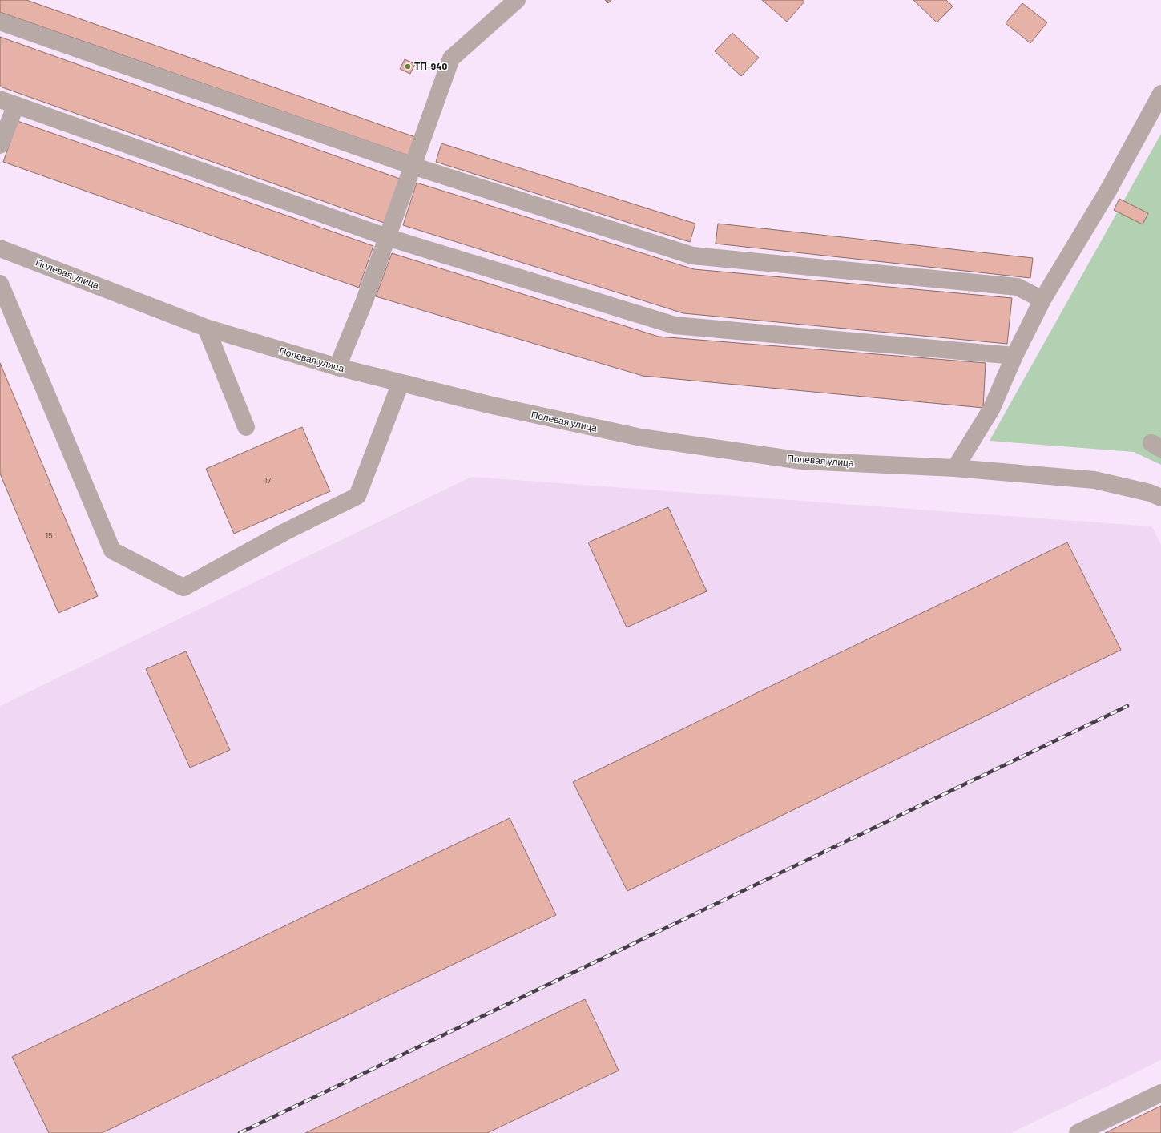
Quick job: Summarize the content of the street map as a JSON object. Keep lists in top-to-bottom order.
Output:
{
  "streets": {
    "street": ["Полевая улица"]
  },
  "places": ["ТП-940"],
  "house_numbers": ["17", "15"]
}
